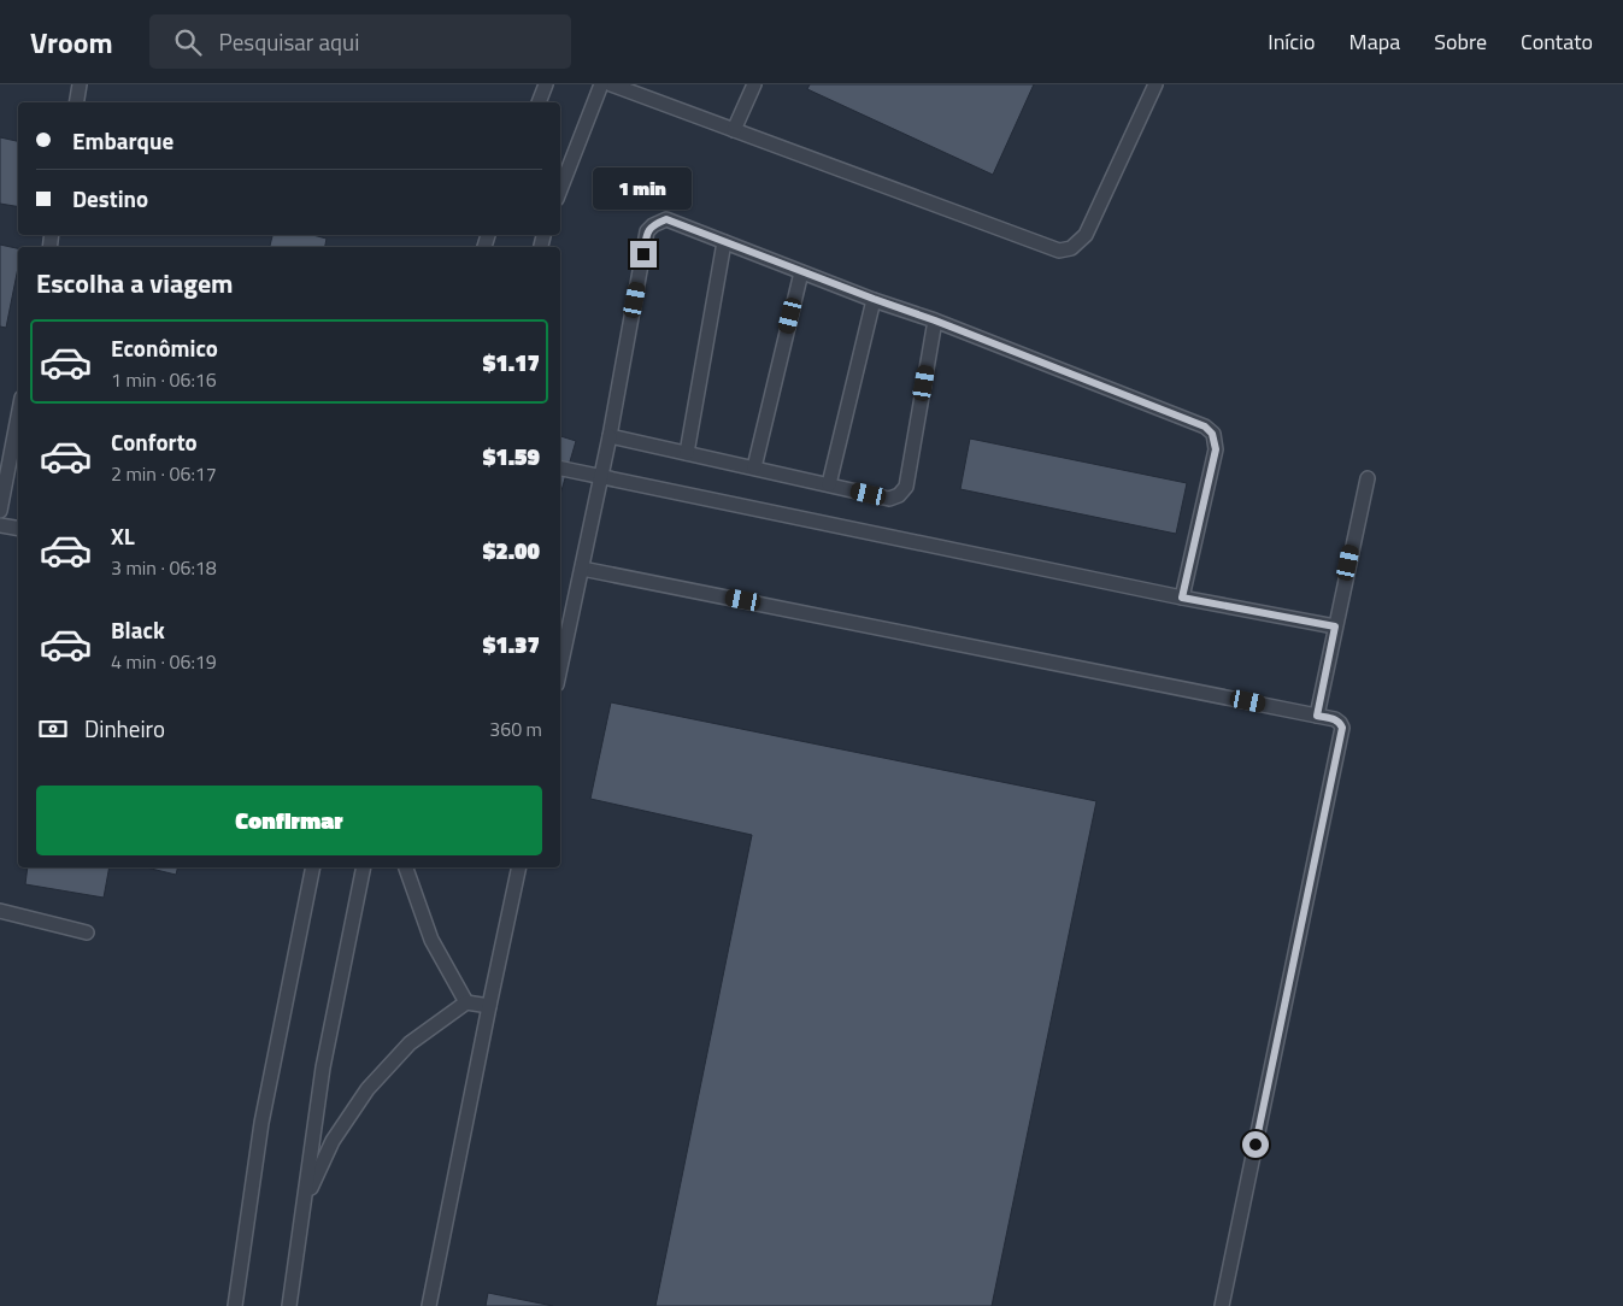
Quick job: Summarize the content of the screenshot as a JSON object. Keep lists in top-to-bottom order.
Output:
{
  "page": {
    "header": "Vroom",
    "search": "Pesquisar aqui",
    "nav": [
      "Início",
      "Mapa",
      "Sobre",
      "Contato"
    ],
    "banner": ["Embarque", "Destino"],
    "bubble": "1 min",
    "heading": "Escolha a viagem",
    "list": [
      {
        "name": "Econômico",
        "note": "1 min · 06:16",
        "value": "$1.17"
      },
      {
        "name": "Conforto",
        "note": "2 min · 06:17",
        "value": "$1.59"
      },
      {
        "name": "XL",
        "note": "3 min · 06:18",
        "value": "$2.00"
      },
      {
        "name": "Black",
        "note": "4 min · 06:19",
        "value": "$1.37"
      }
    ],
    "pay": ["Dinheiro", "360 m"],
    "buttons": "Confirmar"
  }
}
